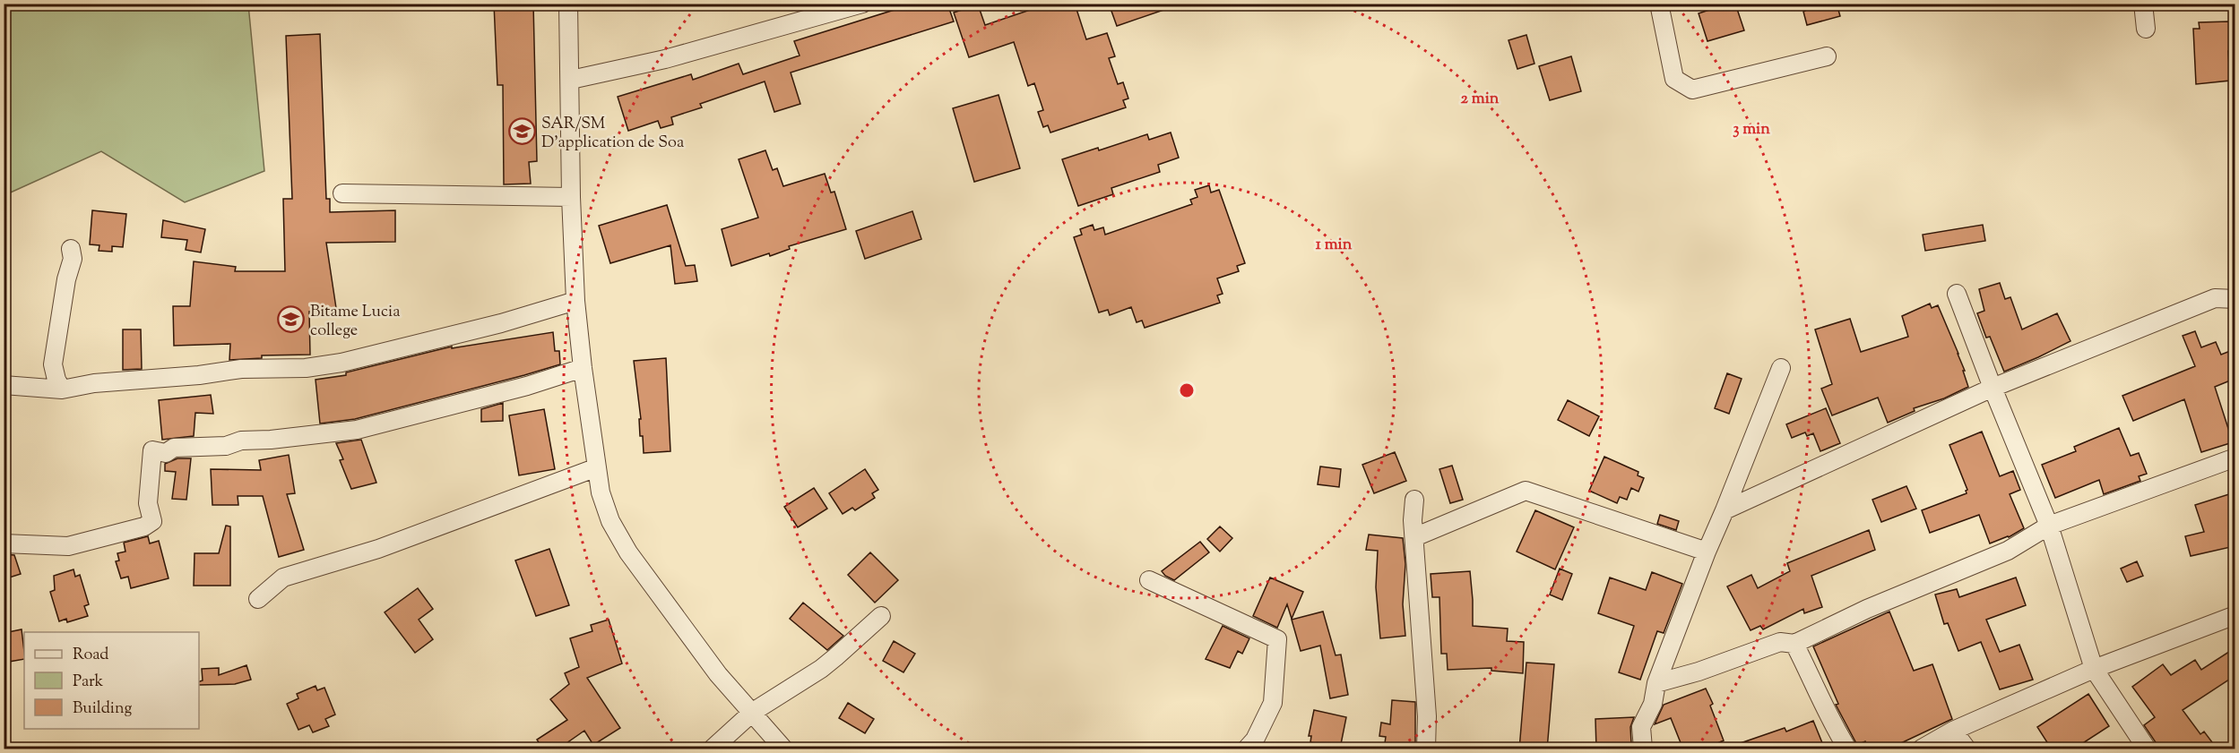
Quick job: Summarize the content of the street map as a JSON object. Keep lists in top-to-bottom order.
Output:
{
  "places": {
    "school or university": ["SAR/SM D'application de Soa", "Bitame Lucia college"]
  },
  "legend": ["Road", "Park", "Building"],
  "rings": ["2 min", "3 min", "1 min"]
}
